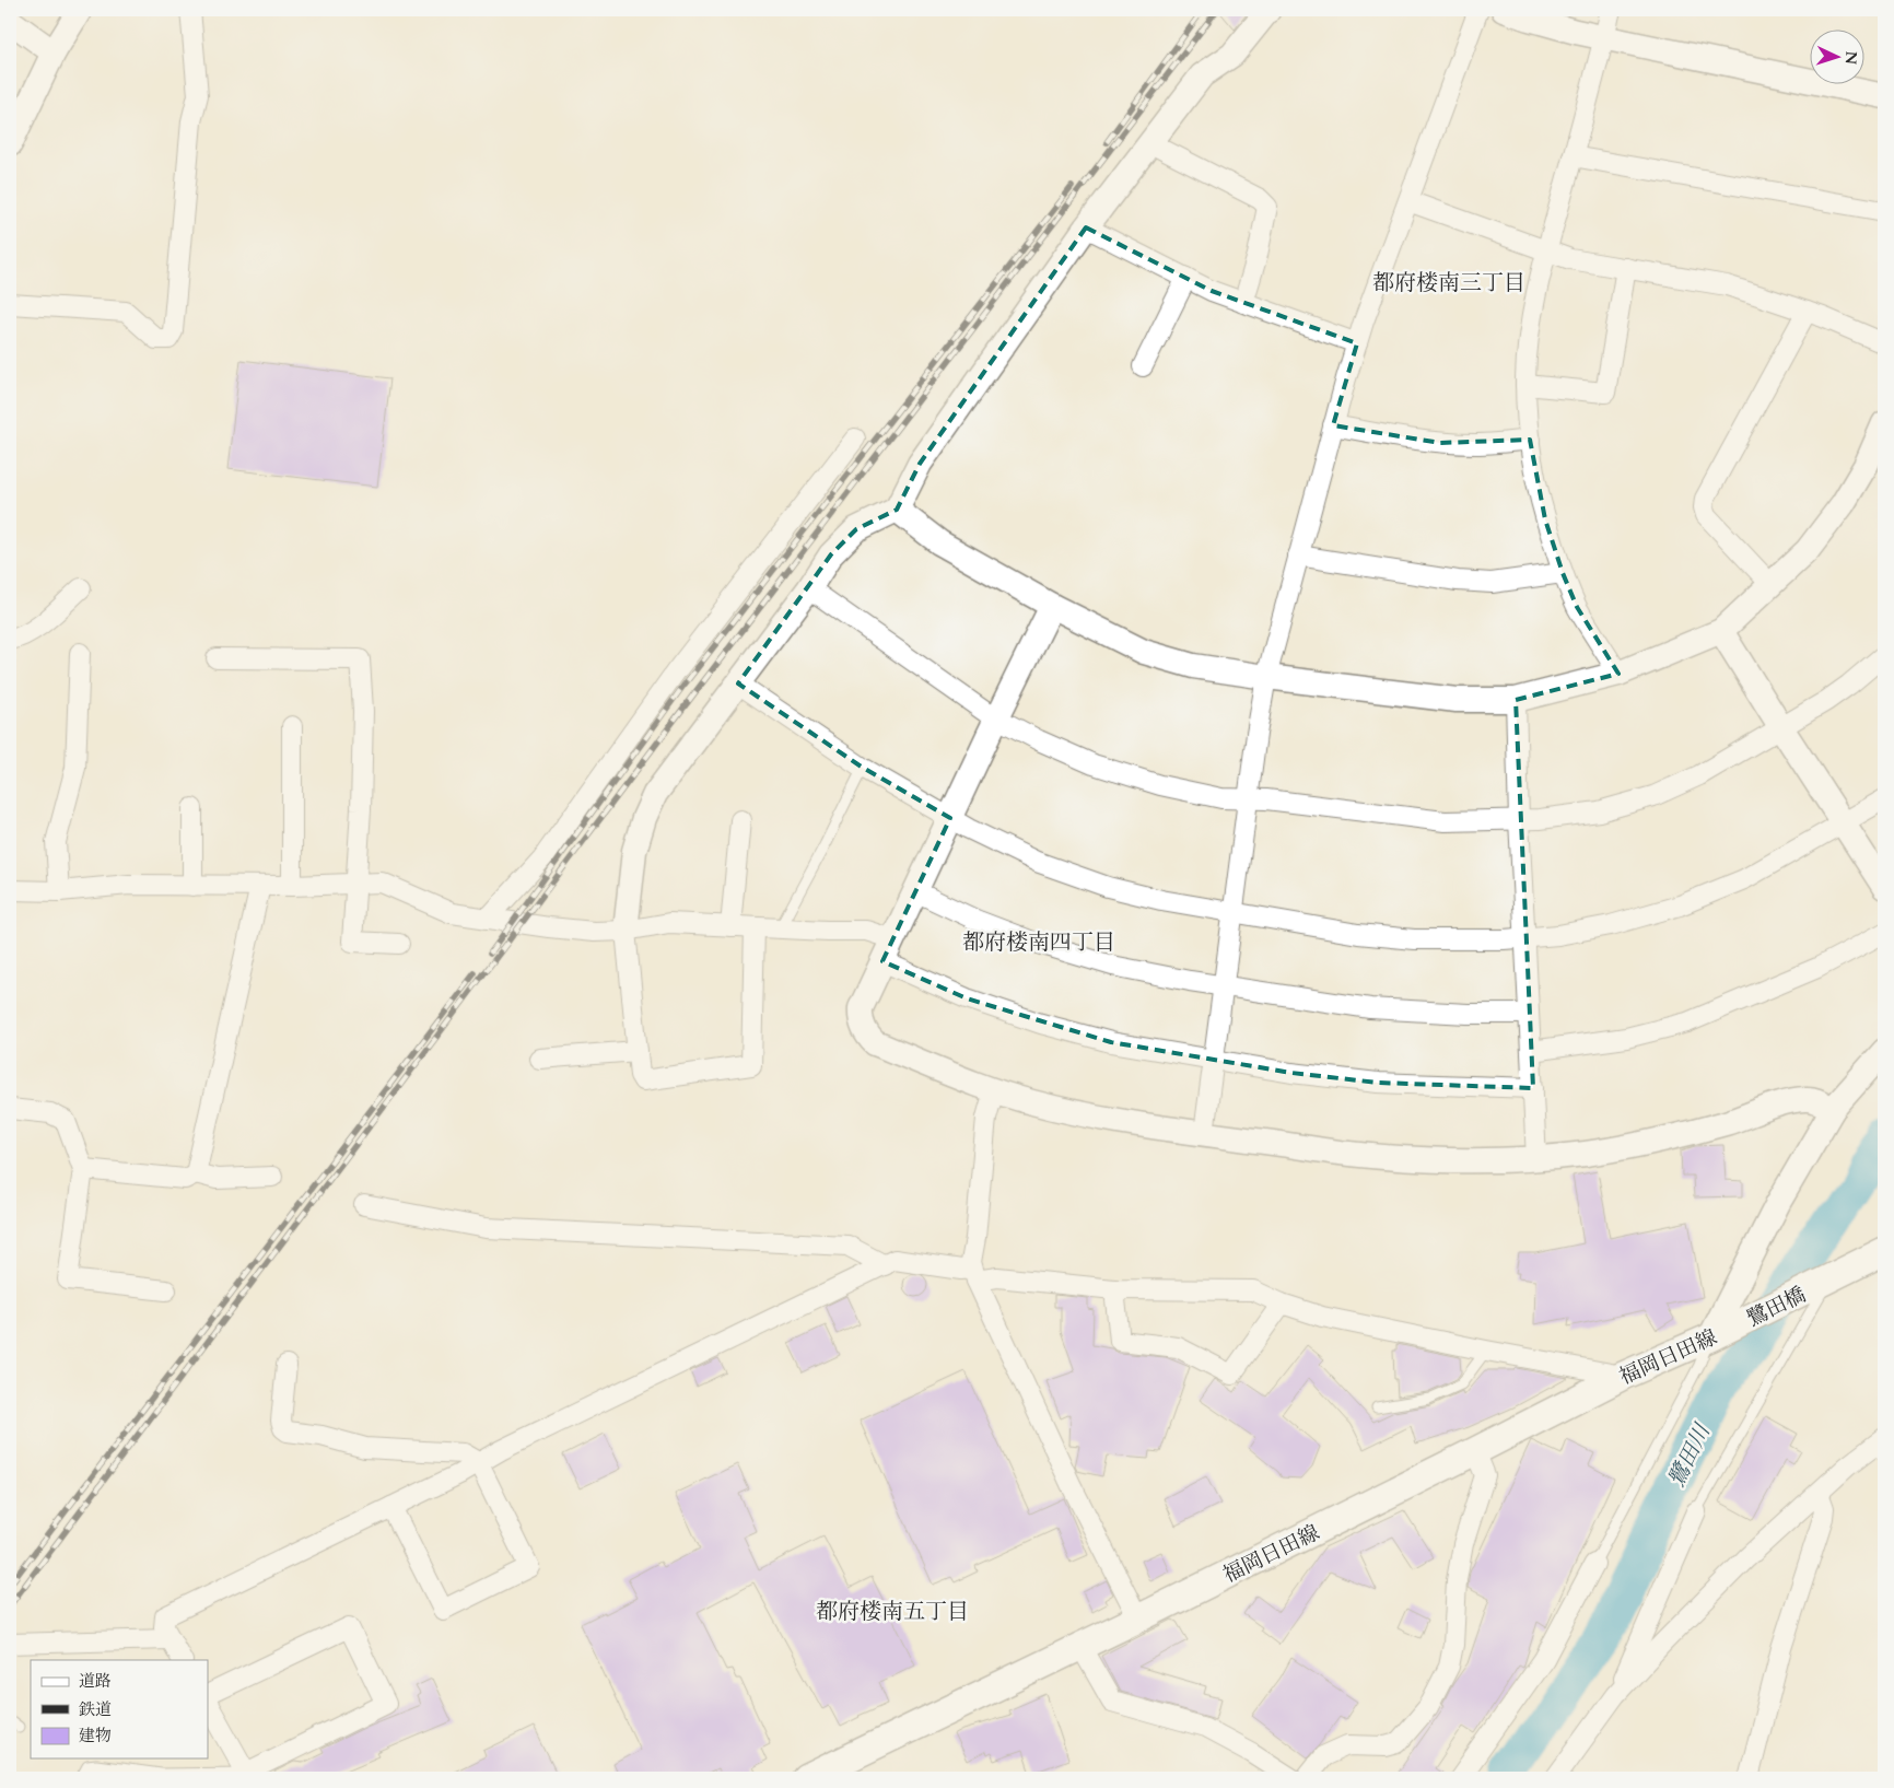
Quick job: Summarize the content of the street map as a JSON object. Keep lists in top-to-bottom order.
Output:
{
  "streets": {
    "main road": ["鷺田橋", "福岡日田線"]
  },
  "crossings": [
    ["鷺田橋", "福岡日田線"]
  ],
  "districts": ["都府楼南三丁目", "都府楼南四丁目", "都府楼南五丁目"],
  "water": ["鷺田川"],
  "legend": ["道路", "鉄道", "建物"],
  "north": "right"
}
